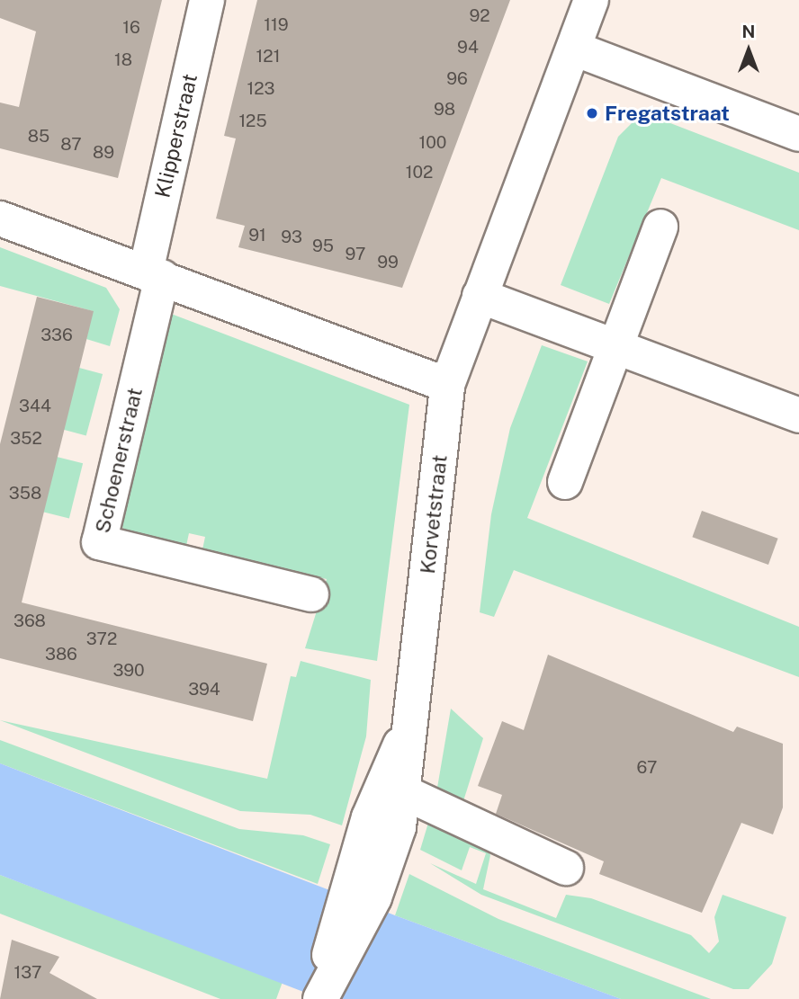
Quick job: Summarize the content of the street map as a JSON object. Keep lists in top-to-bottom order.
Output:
{
  "streets": {
    "street": ["Klipperstraat", "Schoenerstraat", "Korvetstraat"]
  },
  "crossings": [
    ["Klipperstraat", "Schoenerstraat"]
  ],
  "places": ["Fregatstraat"],
  "house_numbers": [
    "92",
    "119",
    "16",
    "94",
    "121",
    "18",
    "96",
    "123",
    "98",
    "125",
    "85",
    "100",
    "87",
    "89",
    "102",
    "91",
    "93",
    "95",
    "97",
    "99",
    "336",
    "344",
    "352",
    "358",
    "368",
    "372",
    "386",
    "390",
    "394",
    "67",
    "137"
  ],
  "north": "top"
}
